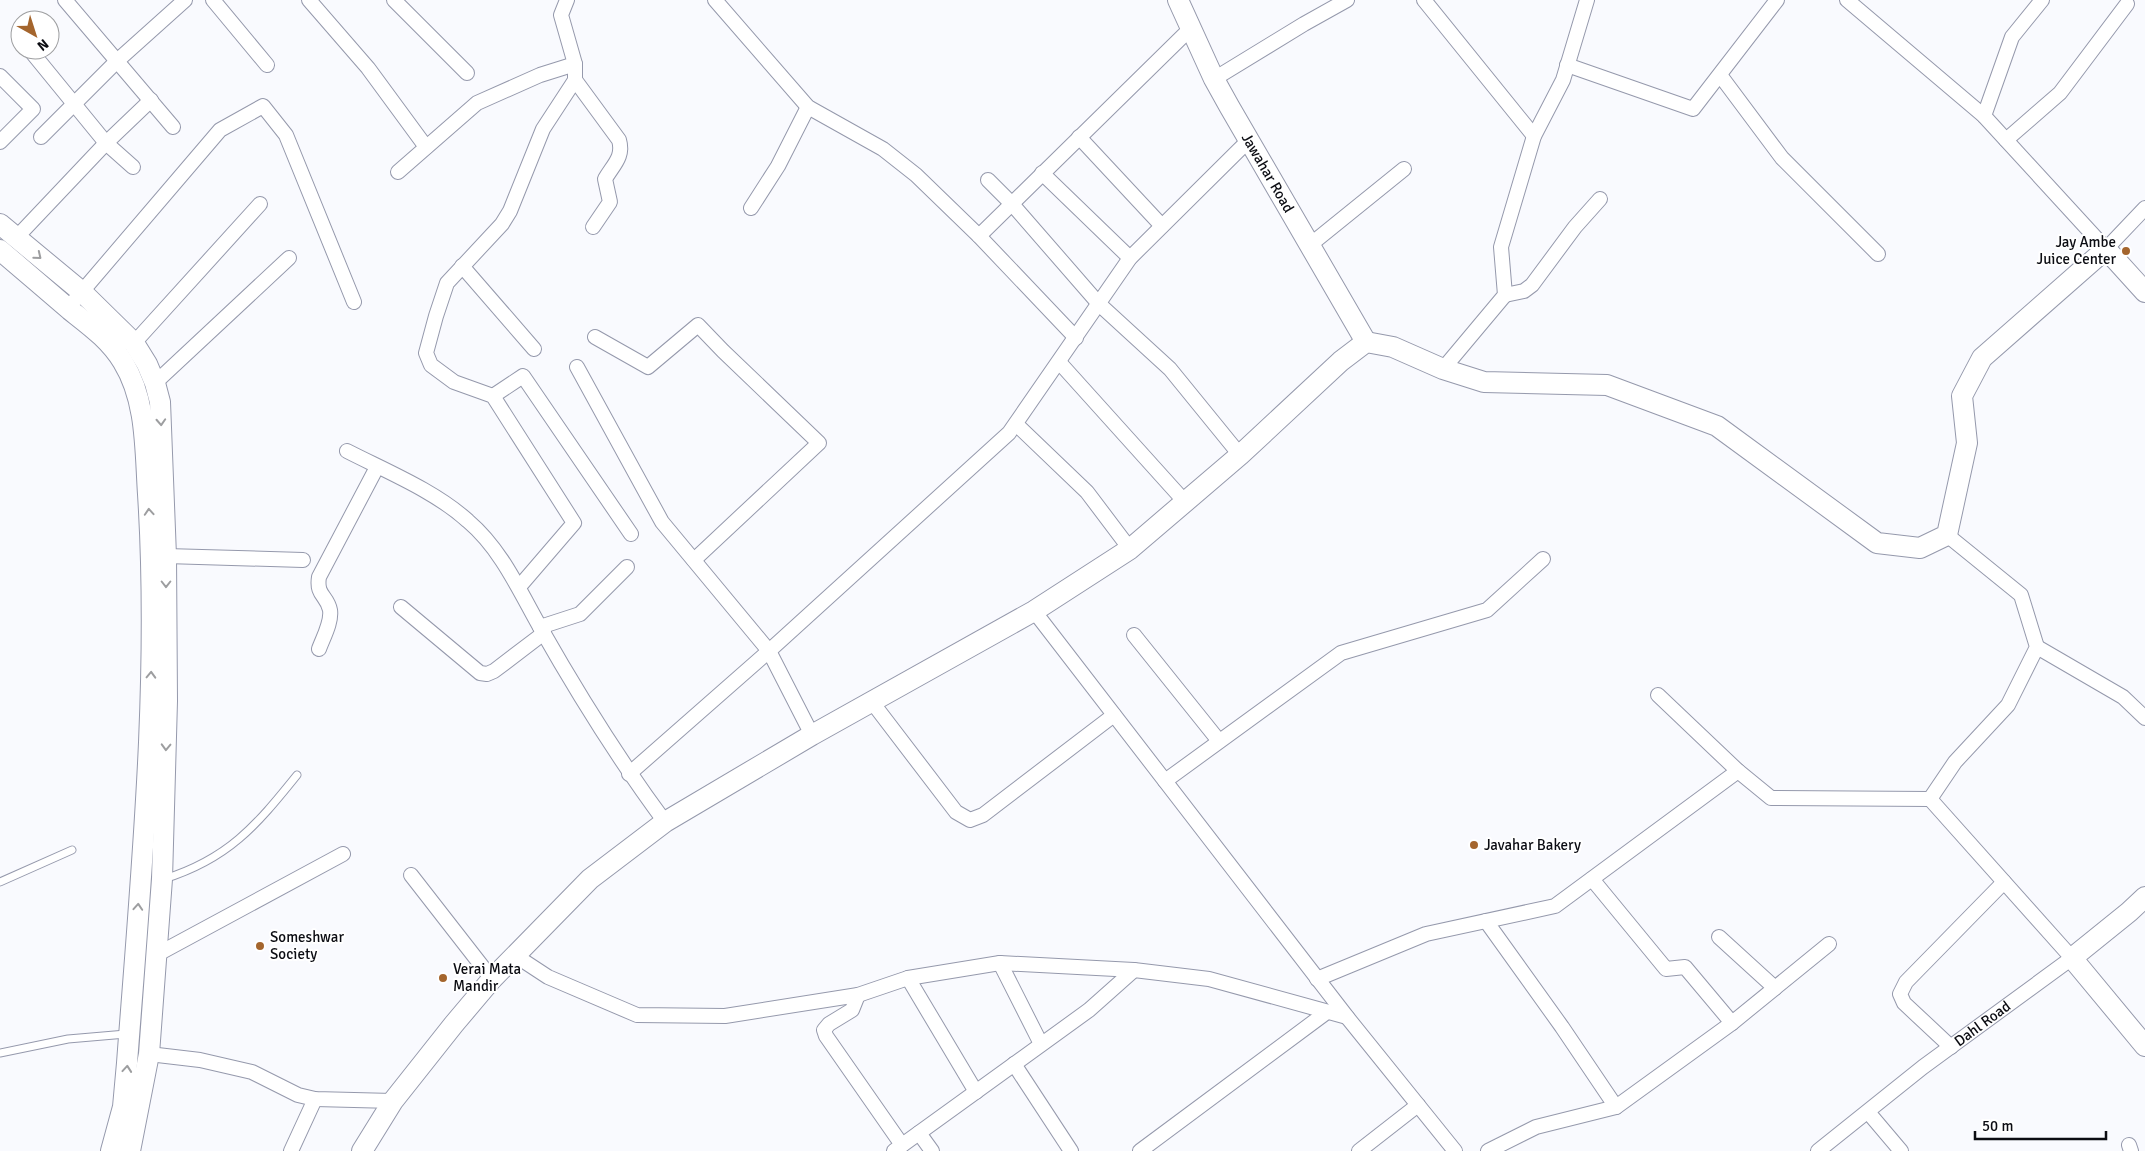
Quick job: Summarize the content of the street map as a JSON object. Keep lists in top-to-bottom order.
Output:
{
  "streets": {
    "street": ["Jawahar Road", "Dahl Road"]
  },
  "places": [
    "Jay Ambe Juice Center",
    "Javahar Bakery",
    "Someshwar Society",
    "Verai Mata Mandir"
  ],
  "scale_bar": "50 m",
  "north": "bottom right"
}
